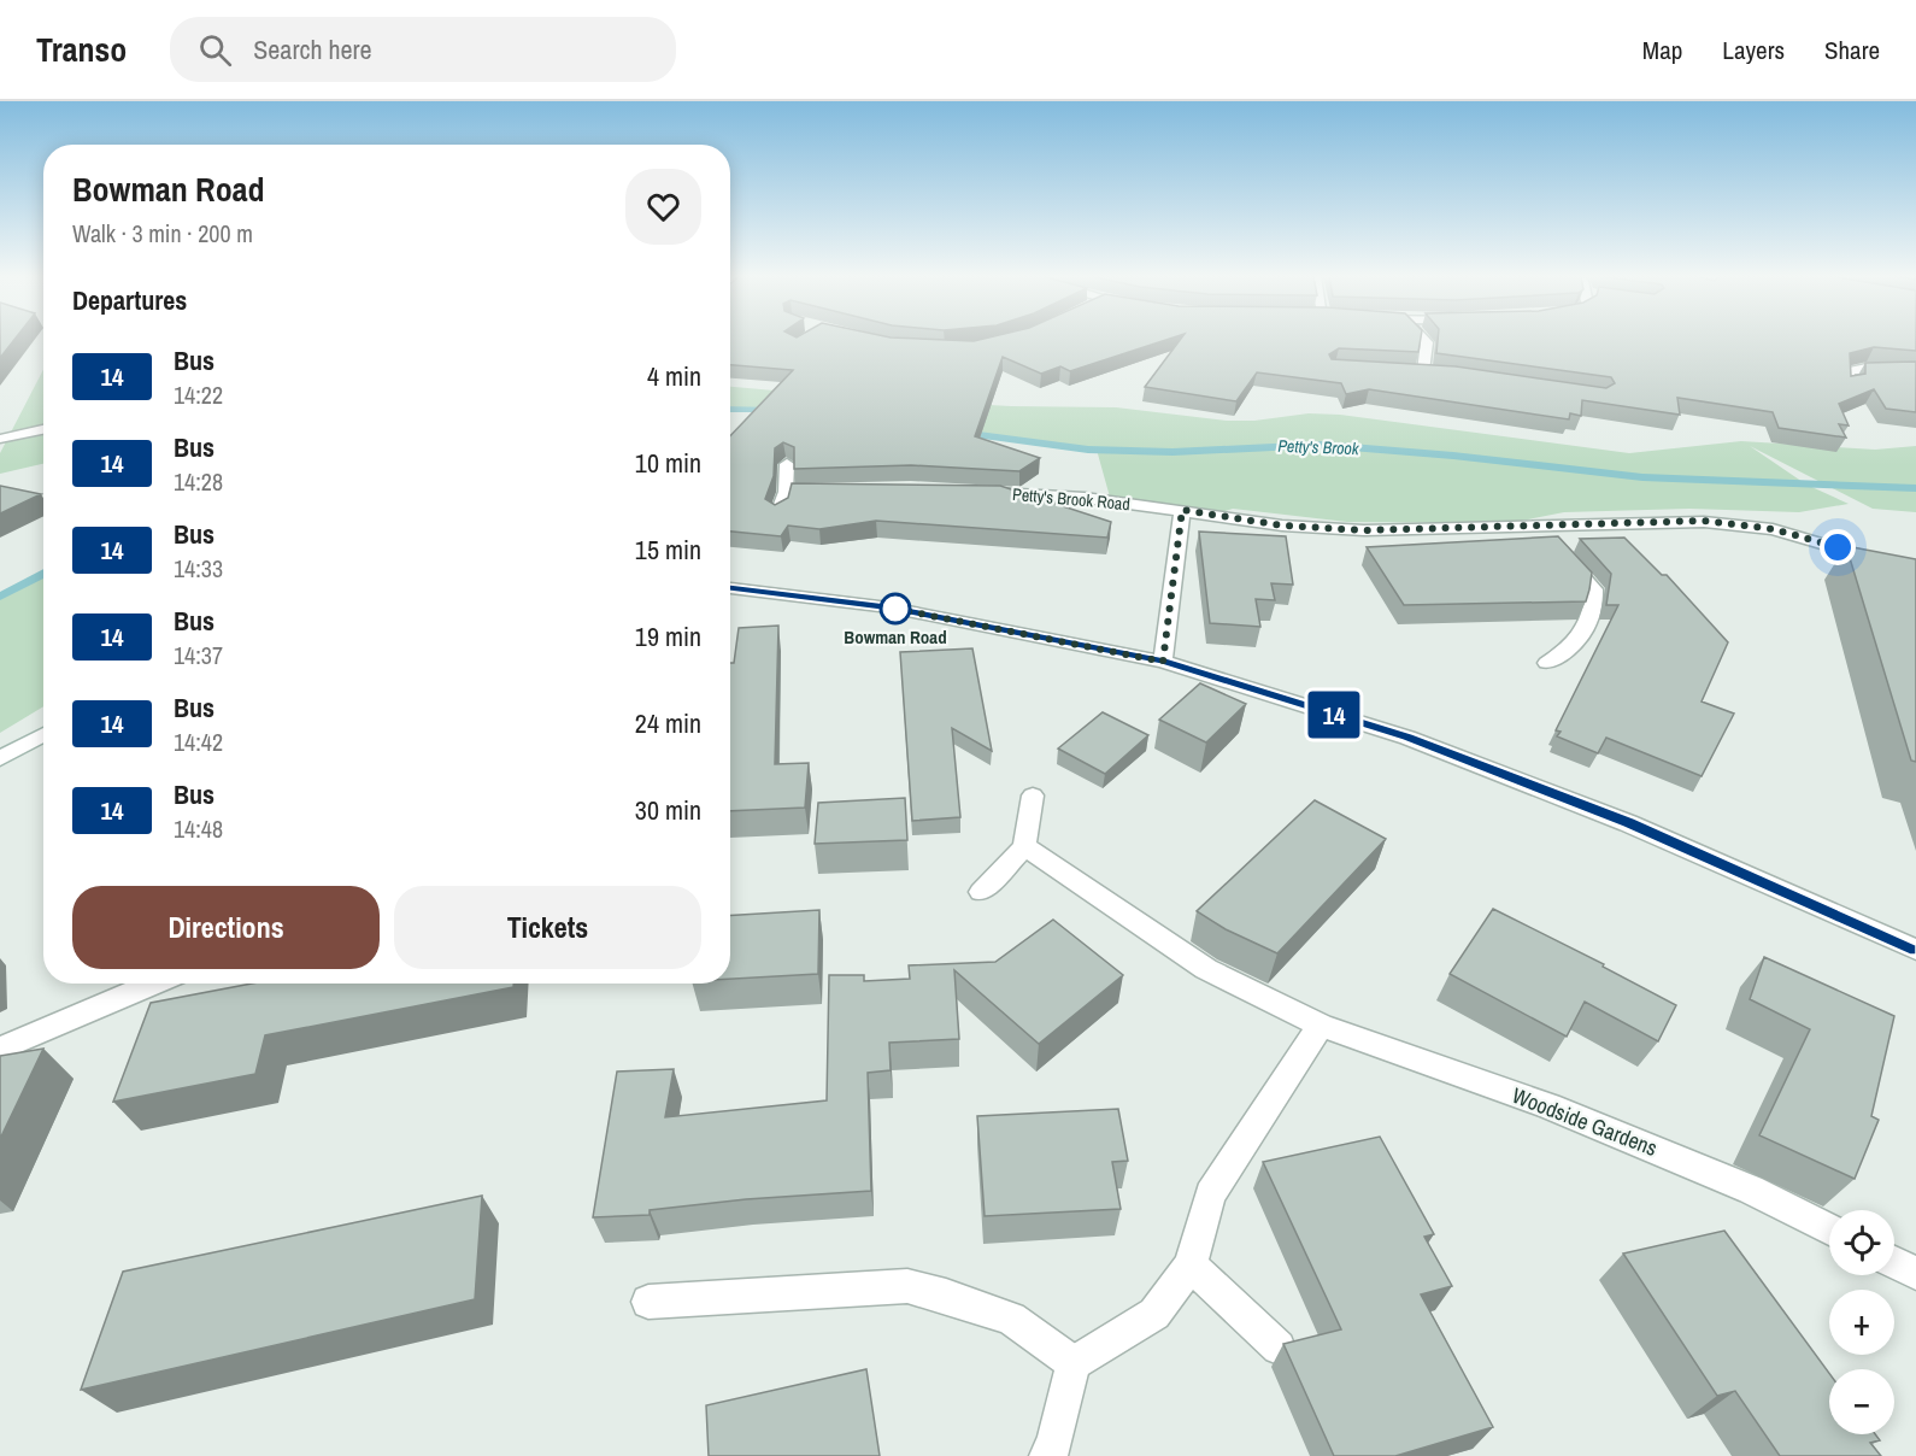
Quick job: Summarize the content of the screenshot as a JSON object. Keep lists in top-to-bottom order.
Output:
{
  "streets": {
    "street": ["Petty's Brook Road", "Woodside Gardens"]
  },
  "water": ["Petty's Brook"],
  "places": ["Bowman Road"],
  "lines": ["bus line 14"],
  "page": {
    "header": "Transo",
    "search": "Search here",
    "nav": ["Map", "Layers", "Share"],
    "on_map": "14",
    "heading": [
      ["Bowman Road", "Walk · 3 min · 200 m"],
      "Departures"
    ],
    "list": [
      {
        "mark": "14",
        "name": "Bus",
        "note": "14:22",
        "value": "4 min"
      },
      {
        "mark": "14",
        "name": "Bus",
        "note": "14:28",
        "value": "10 min"
      },
      {
        "mark": "14",
        "name": "Bus",
        "note": "14:33",
        "value": "15 min"
      },
      {
        "mark": "14",
        "name": "Bus",
        "note": "14:37",
        "value": "19 min"
      },
      {
        "mark": "14",
        "name": "Bus",
        "note": "14:42",
        "value": "24 min"
      },
      {
        "mark": "14",
        "name": "Bus",
        "note": "14:48",
        "value": "30 min"
      }
    ],
    "buttons": ["Directions", "Tickets"],
    "map_buttons": ["+", "−"]
  }
}
